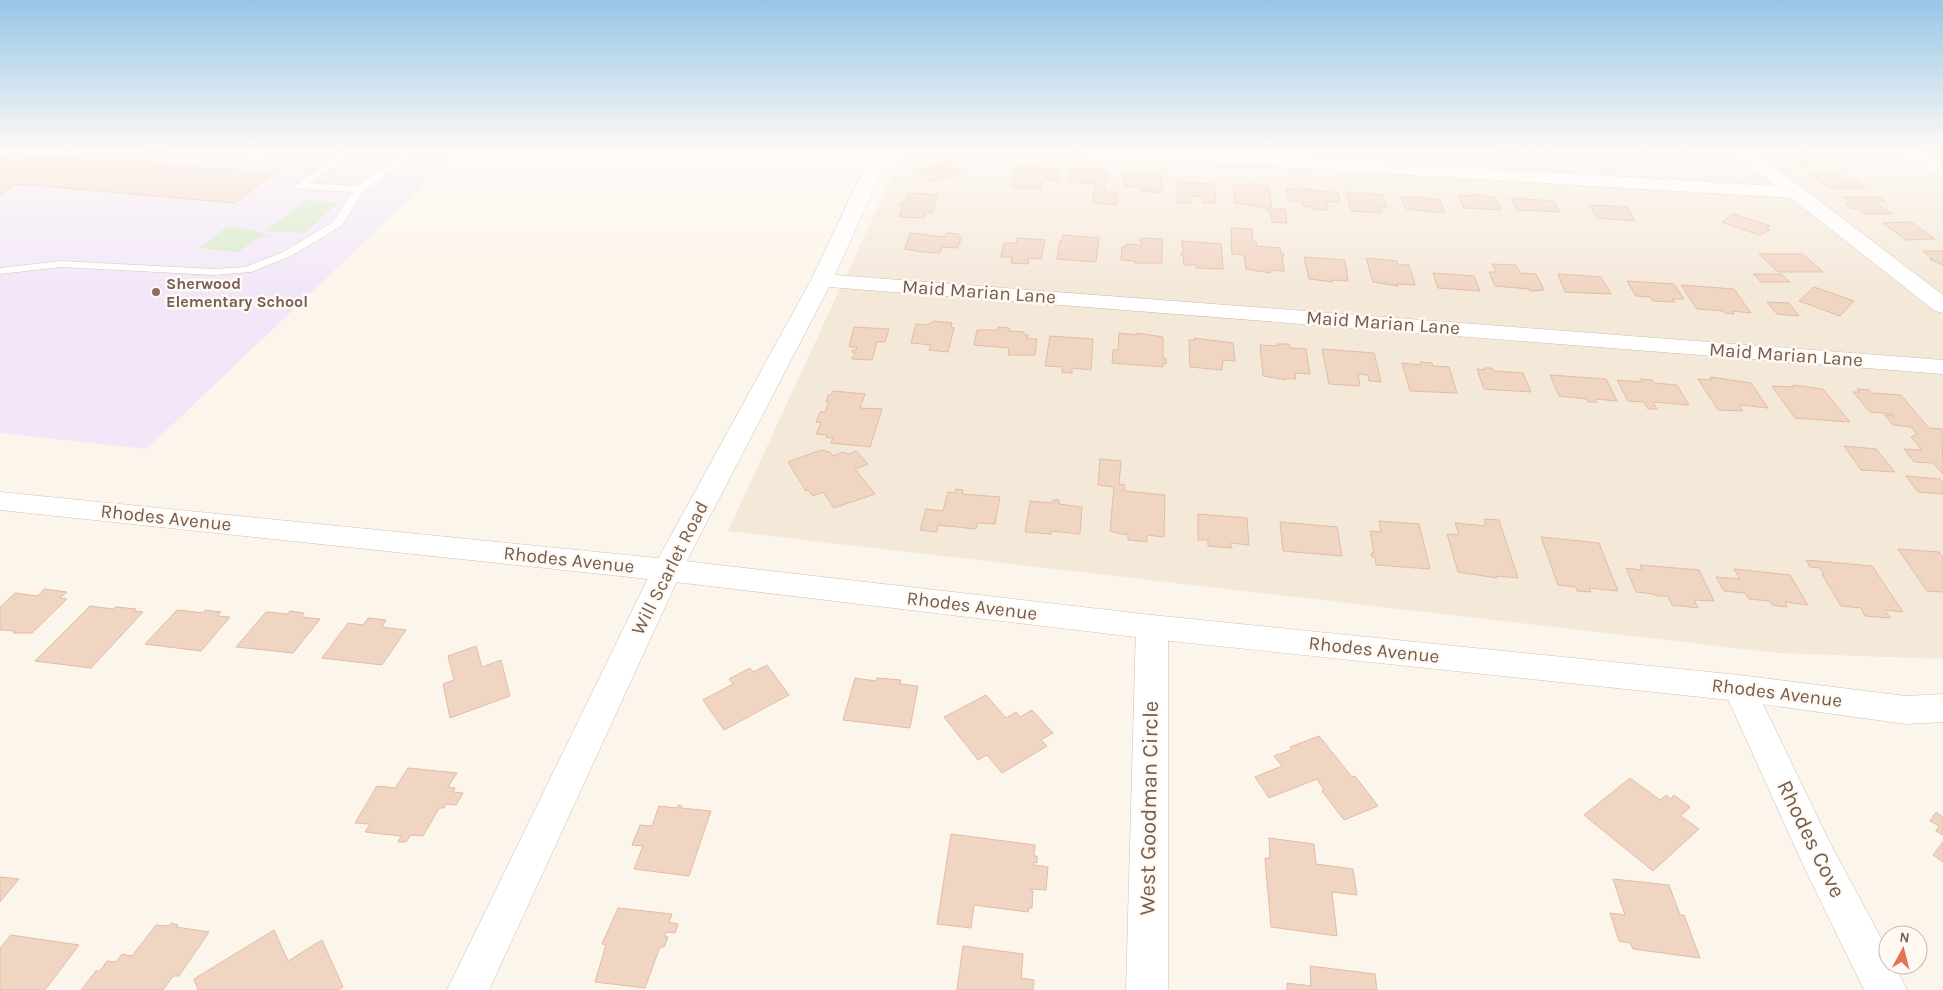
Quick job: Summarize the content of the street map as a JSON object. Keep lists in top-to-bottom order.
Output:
{
  "streets": {
    "street": [
      "Maid Marian Lane",
      "Rhodes Avenue",
      "Will Scarlet Road",
      "West Goodman Circle",
      "Rhodes Cove"
    ]
  },
  "crossings": [
    ["Maid Marian Lane", "Will Scarlet Road"],
    ["Rhodes Avenue", "Will Scarlet Road"],
    ["Rhodes Avenue", "West Goodman Circle"],
    ["Rhodes Avenue", "Rhodes Cove"]
  ],
  "places": ["Sherwood Elementary School"],
  "north": "top"
}
